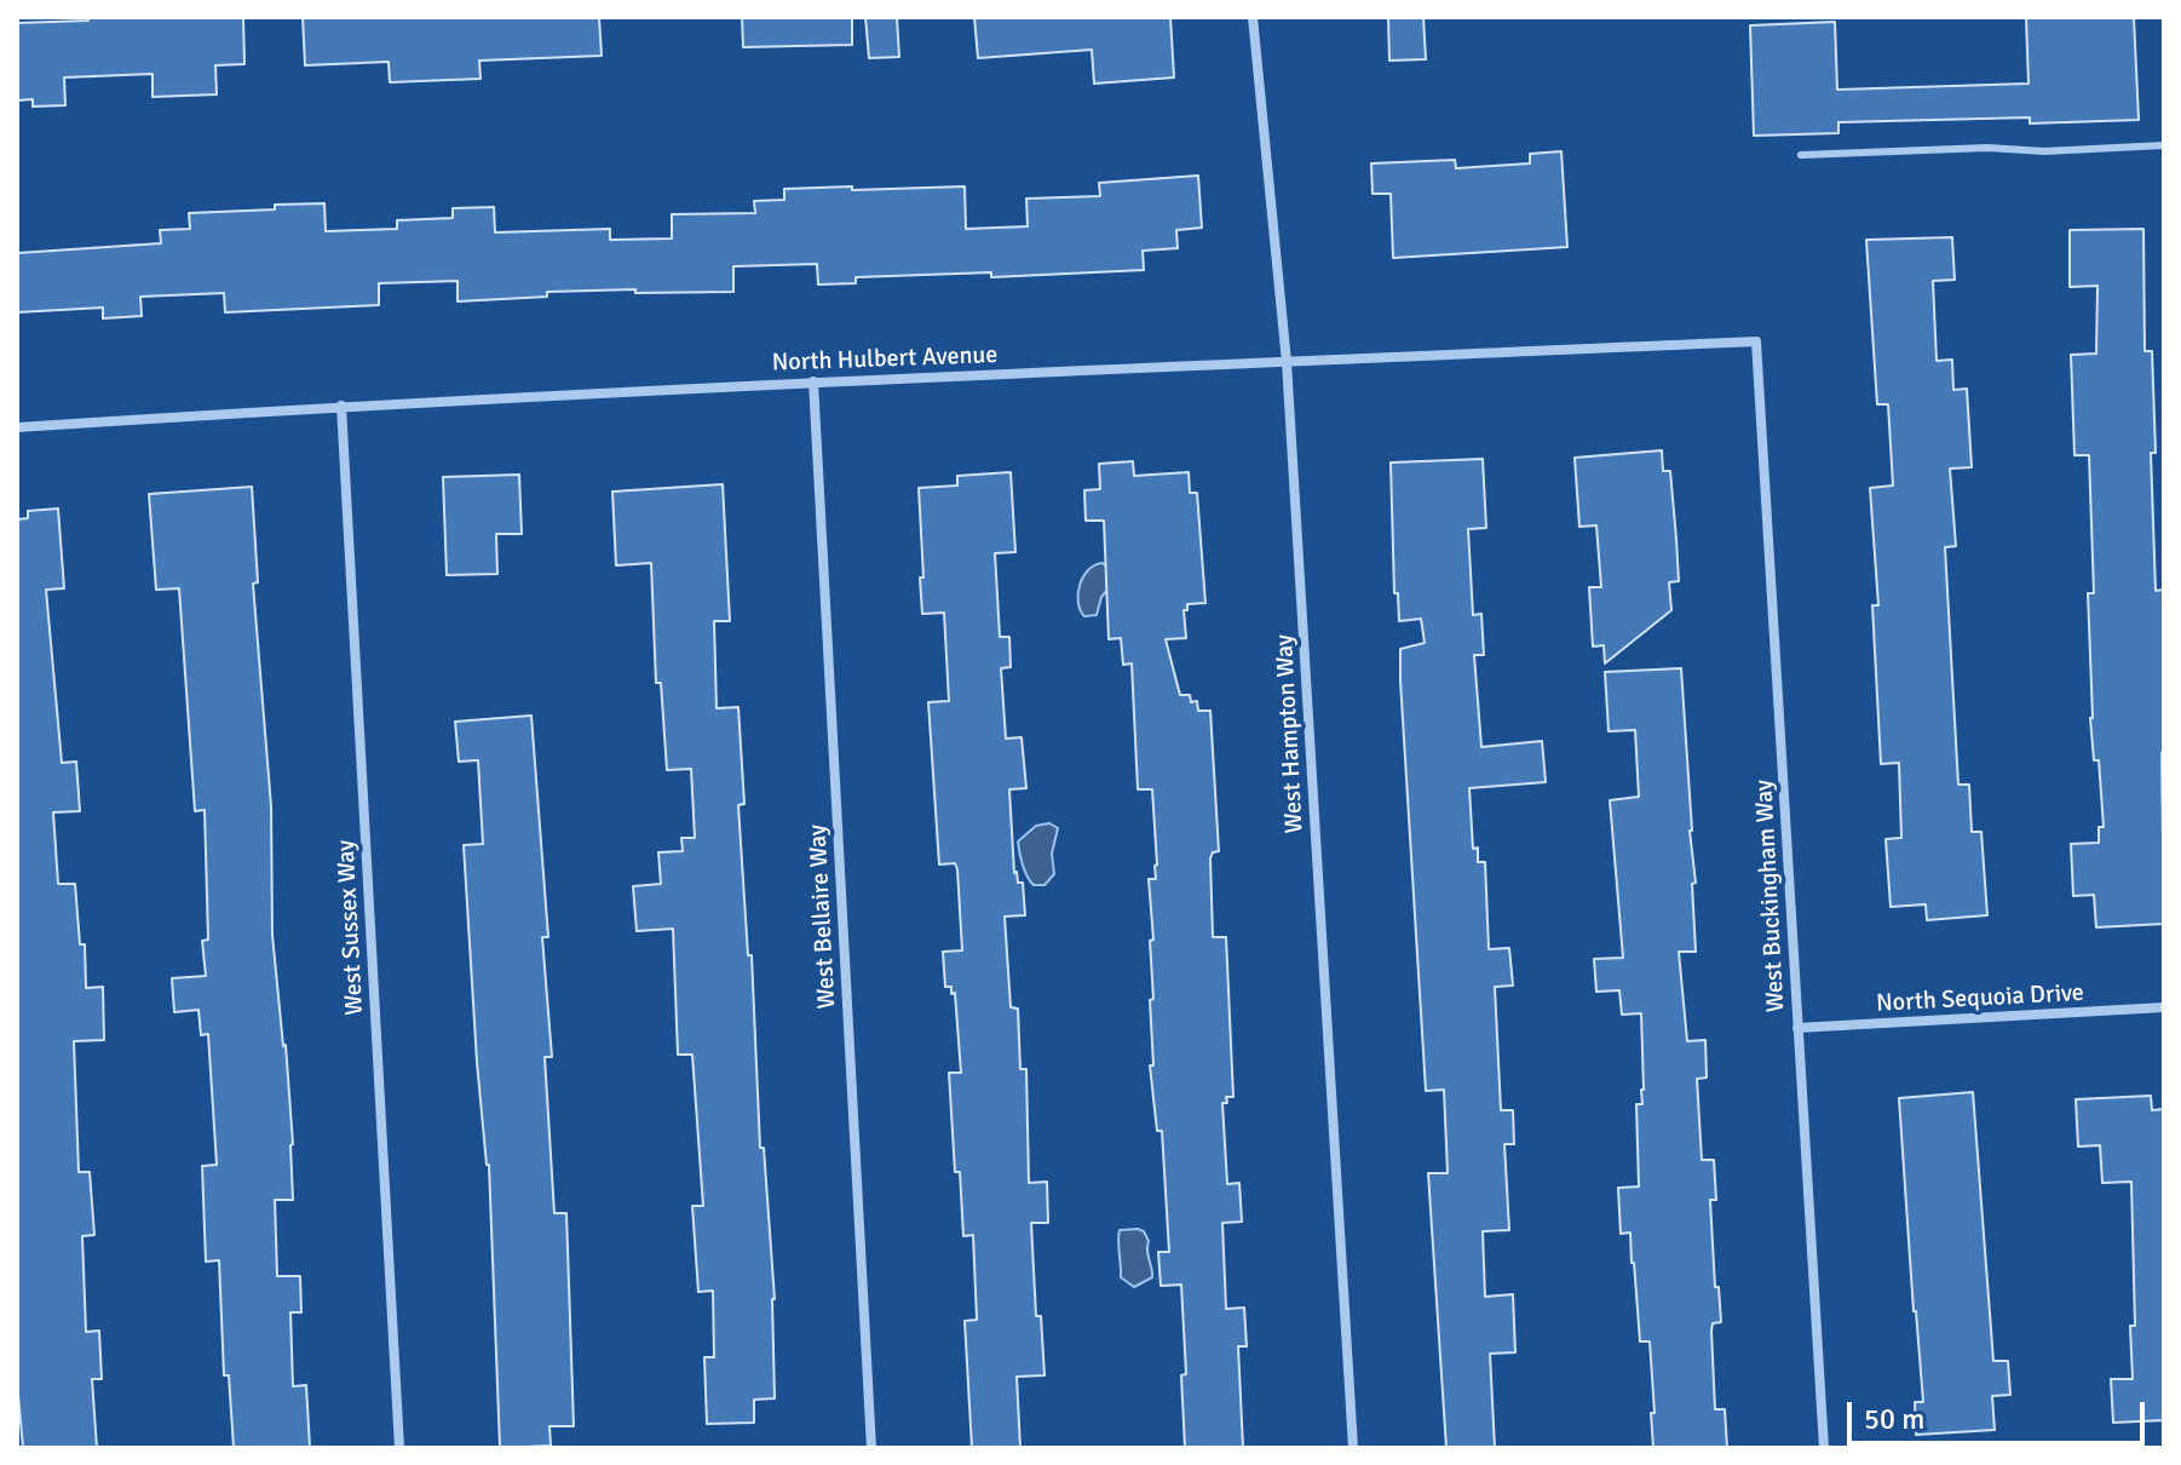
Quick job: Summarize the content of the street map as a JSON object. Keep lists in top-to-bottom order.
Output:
{
  "streets": {
    "street": [
      "North Hulbert Avenue",
      "West Hampton Way",
      "West Buckingham Way",
      "West Bellaire Way",
      "West Sussex Way",
      "North Sequoia Drive"
    ]
  },
  "crossings": [
    ["North Hulbert Avenue", "West Hampton Way"],
    ["North Hulbert Avenue", "West Buckingham Way"],
    ["North Hulbert Avenue", "West Bellaire Way"],
    ["North Hulbert Avenue", "West Sussex Way"],
    ["West Buckingham Way", "North Sequoia Drive"]
  ],
  "scale_bar": "50 m"
}
